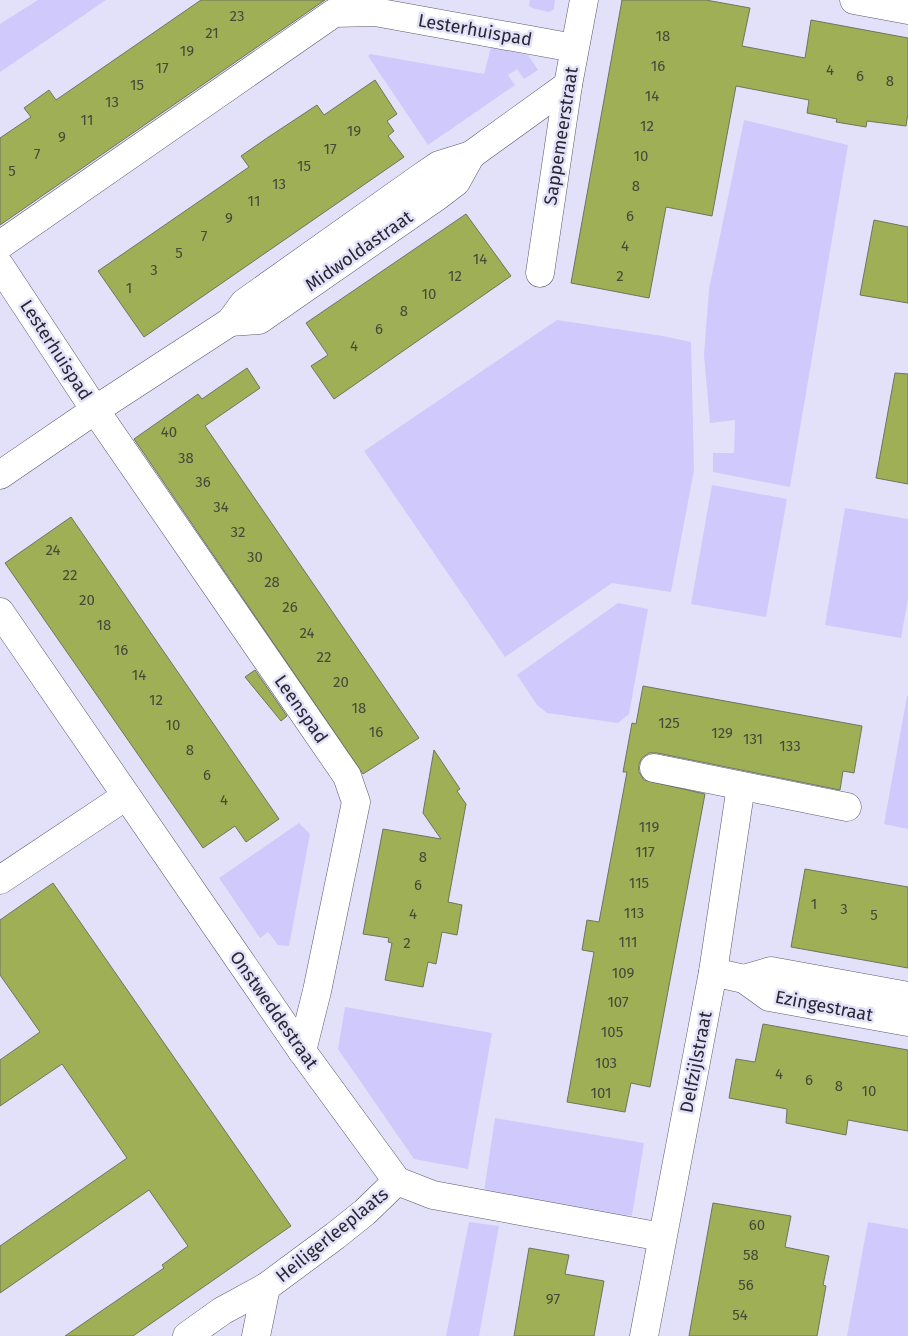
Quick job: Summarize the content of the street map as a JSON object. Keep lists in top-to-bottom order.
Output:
{
  "streets": {
    "street": [
      "Lesterhuispad",
      "Sappemeerstraat",
      "Midwoldastraat",
      "Leenspad",
      "Ezingestraat",
      "Onstweddestraat",
      "Delfzijlstraat",
      "Heiligerleeplaats"
    ]
  },
  "crossings": [
    ["Lesterhuispad", "Sappemeerstraat"],
    ["Lesterhuispad", "Midwoldastraat"],
    ["Lesterhuispad", "Leenspad"],
    ["Sappemeerstraat", "Midwoldastraat"],
    ["Midwoldastraat", "Leenspad"],
    ["Leenspad", "Onstweddestraat"],
    ["Ezingestraat", "Delfzijlstraat"],
    ["Onstweddestraat", "Heiligerleeplaats"]
  ],
  "house_numbers": [
    "23",
    "21",
    "18",
    "19",
    "16",
    "17",
    "4",
    "6",
    "8",
    "15",
    "14",
    "13",
    "11",
    "12",
    "19",
    "9",
    "17",
    "7",
    "10",
    "15",
    "5",
    "13",
    "8",
    "11",
    "6",
    "9",
    "7",
    "4",
    "5",
    "14",
    "3",
    "12",
    "2",
    "1",
    "10",
    "8",
    "6",
    "4",
    "40",
    "38",
    "36",
    "34",
    "32",
    "24",
    "30",
    "22",
    "28",
    "20",
    "26",
    "18",
    "24",
    "16",
    "22",
    "14",
    "20",
    "12",
    "18",
    "125",
    "10",
    "16",
    "129",
    "131",
    "133",
    "8",
    "6",
    "4",
    "119",
    "117",
    "8",
    "115",
    "6",
    "1",
    "3",
    "113",
    "4",
    "5",
    "111",
    "2",
    "109",
    "107",
    "105",
    "103",
    "4",
    "6",
    "8",
    "10",
    "101",
    "60",
    "58",
    "56",
    "97",
    "54"
  ]
}
